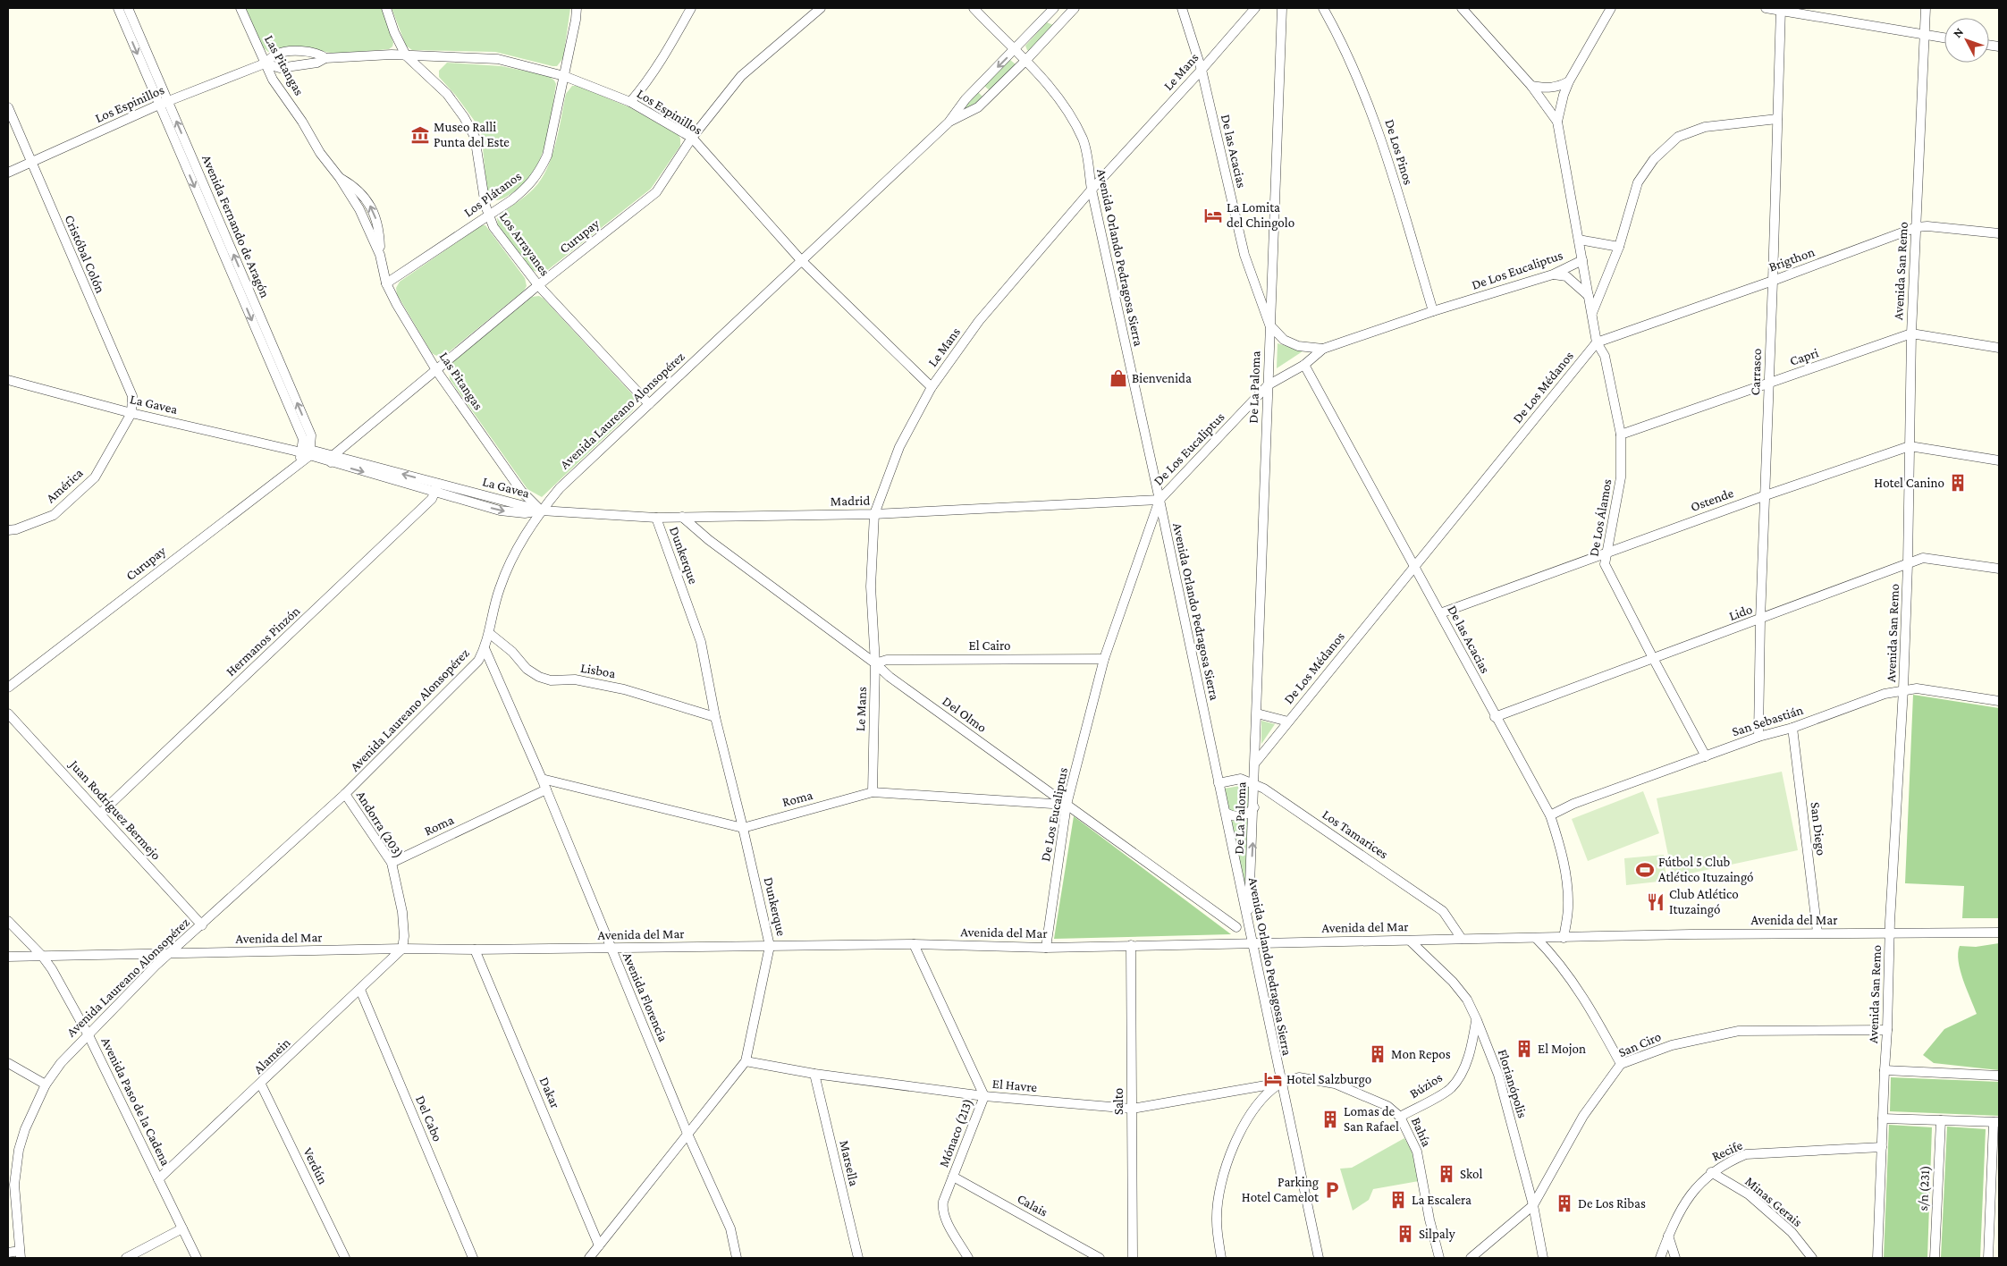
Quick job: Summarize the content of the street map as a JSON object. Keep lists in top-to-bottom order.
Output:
{
  "streets": {
    "street": [
      "Las Pitangas",
      "Le Mans",
      "Los Espinillos",
      "De las Acacias",
      "De Los Pinos",
      "Los Plátanos",
      "Avenida Fernando de Aragón",
      "Curupay",
      "Los Arrayanes",
      "Cristóbal Colón",
      "Avenida Orlando Pedragosa Sierra",
      "Brigthon",
      "De Los Eucaliptus",
      "Avenida San Remo",
      "Capri",
      "Carrasco",
      "De La Paloma",
      "De Los Médanos",
      "La Gavea",
      "Avenida Laureano Alonsopérez",
      "América",
      "Ostende",
      "Madrid",
      "De Los Álamos",
      "Dunkerque",
      "Lido",
      "Hermanos Pinzón",
      "El Cairo",
      "Lisboa",
      "Del Olmo",
      "San Sebastián",
      "Roma",
      "Juan Rodríguez Bermejo",
      "Andorra (203)",
      "San Diego",
      "Los Tamarices",
      "Avenida del Mar",
      "Avenida Florencia",
      "San Ciro",
      "Alamein",
      "Florianópolis",
      "El Havre",
      "Búzios",
      "Dakar",
      "Avenida Paso de la Cadena",
      "Salto",
      "Del Cabo",
      "Bahía",
      "Mónaco (213)",
      "Recife",
      "Marsella",
      "Verdún",
      "s/n (231)",
      "Minas Gerais",
      "Calais"
    ]
  },
  "crossings": [
    ["Las Pitangas", "Los Espinillos"],
    ["Las Pitangas", "Los Plátanos"],
    ["Las Pitangas", "Curupay"],
    ["Las Pitangas", "La Gavea"],
    ["Las Pitangas", "Avenida Laureano Alonsopérez"],
    ["Las Pitangas", "Madrid"],
    ["Le Mans", "Los Espinillos"],
    ["Le Mans", "De las Acacias"],
    ["Le Mans", "Avenida Orlando Pedragosa Sierra"],
    ["Le Mans", "Madrid"],
    ["Le Mans", "El Cairo"],
    ["Le Mans", "Del Olmo"],
    ["Le Mans", "Roma"],
    ["Los Espinillos", "Los Plátanos"],
    ["Los Espinillos", "Avenida Fernando de Aragón"],
    ["Los Espinillos", "Curupay"],
    ["Los Espinillos", "Los Arrayanes"],
    ["Los Espinillos", "Cristóbal Colón"],
    ["Los Espinillos", "Avenida Laureano Alonsopérez"],
    ["De las Acacias", "De Los Eucaliptus"],
    ["De las Acacias", "De La Paloma"],
    ["De las Acacias", "De Los Médanos"],
    ["De las Acacias", "Ostende"],
    ["De las Acacias", "Lido"],
    ["De las Acacias", "San Sebastián"],
    ["De las Acacias", "Avenida del Mar"],
    ["De Los Pinos", "De Los Eucaliptus"],
    ["Los Plátanos", "Los Arrayanes"],
    ["Avenida Fernando de Aragón", "Curupay"],
    ["Avenida Fernando de Aragón", "La Gavea"],
    ["Curupay", "Los Arrayanes"],
    ["Curupay", "La Gavea"],
    ["Los Arrayanes", "Avenida Laureano Alonsopérez"],
    ["Cristóbal Colón", "La Gavea"],
    ["Cristóbal Colón", "América"],
    ["Avenida Orlando Pedragosa Sierra", "De Los Eucaliptus"],
    ["Avenida Orlando Pedragosa Sierra", "De La Paloma"],
    ["Avenida Orlando Pedragosa Sierra", "Avenida Laureano Alonsopérez"],
    ["Avenida Orlando Pedragosa Sierra", "Madrid"],
    ["Avenida Orlando Pedragosa Sierra", "Los Tamarices"],
    ["Avenida Orlando Pedragosa Sierra", "Avenida del Mar"],
    ["Avenida Orlando Pedragosa Sierra", "El Havre"],
    ["Avenida Orlando Pedragosa Sierra", "Bahía"],
    ["Brigthon", "Avenida San Remo"],
    ["Brigthon", "Carrasco"],
    ["Brigthon", "De Los Médanos"],
    ["Brigthon", "De Los Álamos"],
    ["De Los Eucaliptus", "De La Paloma"],
    ["De Los Eucaliptus", "Madrid"],
    ["De Los Eucaliptus", "El Cairo"],
    ["De Los Eucaliptus", "Del Olmo"],
    ["De Los Eucaliptus", "Roma"],
    ["De Los Eucaliptus", "Avenida del Mar"],
    ["Avenida San Remo", "Capri"],
    ["Avenida San Remo", "Ostende"],
    ["Avenida San Remo", "Lido"],
    ["Avenida San Remo", "San Sebastián"],
    ["Avenida San Remo", "Avenida del Mar"],
    ["Avenida San Remo", "San Ciro"],
    ["Avenida San Remo", "Recife"],
    ["Capri", "Carrasco"],
    ["Capri", "De Los Álamos"],
    ["Carrasco", "Ostende"],
    ["Carrasco", "Lido"],
    ["Carrasco", "San Sebastián"],
    ["De La Paloma", "De Los Médanos"],
    ["De La Paloma", "Los Tamarices"],
    ["De Los Médanos", "De Los Álamos"],
    ["La Gavea", "Avenida Laureano Alonsopérez"],
    ["La Gavea", "América"],
    ["La Gavea", "Madrid"],
    ["La Gavea", "Hermanos Pinzón"],
    ["Avenida Laureano Alonsopérez", "Madrid"],
    ["Avenida Laureano Alonsopérez", "Lisboa"],
    ["Avenida Laureano Alonsopérez", "Juan Rodríguez Bermejo"],
    ["Avenida Laureano Alonsopérez", "Andorra (203)"],
    ["Avenida Laureano Alonsopérez", "Avenida del Mar"],
    ["Avenida Laureano Alonsopérez", "Avenida Florencia"],
    ["Avenida Laureano Alonsopérez", "Avenida Paso de la Cadena"],
    ["Ostende", "De Los Álamos"],
    ["Madrid", "Dunkerque"],
    ["Madrid", "Del Olmo"],
    ["De Los Álamos", "Lido"],
    ["De Los Álamos", "San Sebastián"],
    ["Dunkerque", "Lisboa"],
    ["Dunkerque", "Roma"],
    ["Dunkerque", "Avenida del Mar"],
    ["Dunkerque", "Avenida Florencia"],
    ["Dunkerque", "El Havre"],
    ["Dunkerque", "Dakar"],
    ["Hermanos Pinzón", "Juan Rodríguez Bermejo"],
    ["El Cairo", "Del Olmo"],
    ["Del Olmo", "Roma"],
    ["San Sebastián", "San Diego"],
    ["Roma", "Andorra (203)"],
    ["Roma", "Avenida Florencia"],
    ["Andorra (203)", "Avenida del Mar"],
    ["Andorra (203)", "Alamein"],
    ["San Diego", "Avenida del Mar"],
    ["Los Tamarices", "Avenida del Mar"],
    ["Avenida del Mar", "Avenida Florencia"],
    ["Avenida del Mar", "Alamein"],
    ["Avenida del Mar", "Florianópolis"],
    ["Avenida del Mar", "Dakar"],
    ["Avenida del Mar", "Avenida Paso de la Cadena"],
    ["Avenida del Mar", "Salto"],
    ["Avenida del Mar", "Mónaco (213)"],
    ["San Ciro", "Florianópolis"],
    ["Alamein", "Avenida Paso de la Cadena"],
    ["Alamein", "Del Cabo"],
    ["Alamein", "Verdún"],
    ["Florianópolis", "Búzios"],
    ["El Havre", "Salto"],
    ["El Havre", "Bahía"],
    ["El Havre", "Mónaco (213)"],
    ["El Havre", "Marsella"],
    ["Búzios", "Bahía"],
    ["Mónaco (213)", "Calais"],
    ["Recife", "Minas Gerais"]
  ],
  "places": {
    "museum": ["Museo Ralli Punta del Este"],
    "hotel": ["La Lomita del Chingolo", "Hotel Salzburgo"],
    "shop": ["Bienvenida"],
    "building": [
      "Hotel Canino",
      "El Mojon",
      "Mon Repos",
      "Lomas de San Rafael",
      "Skol",
      "La Escalera",
      "De Los Ribas",
      "Silpaly"
    ],
    "sports": ["Fútbol 5 Club Atlético Ituzaingó"],
    "restaurant": ["Club Atlético Ituzaingó"],
    "parking": ["Parking Hotel Camelot"]
  },
  "north": "top left"
}
